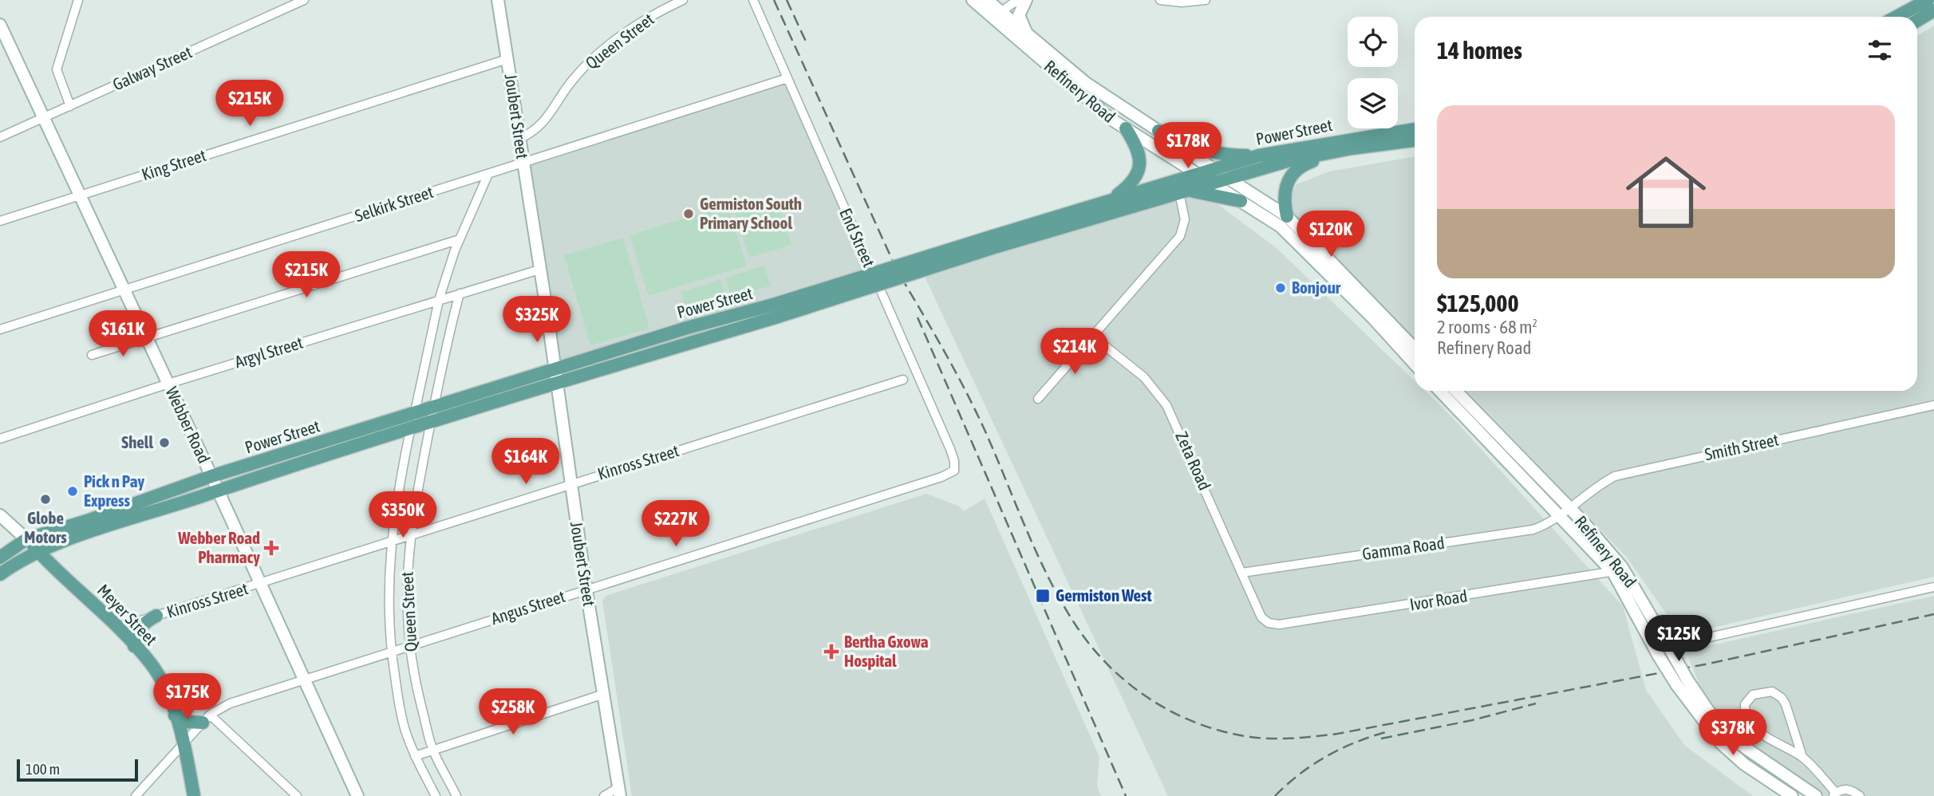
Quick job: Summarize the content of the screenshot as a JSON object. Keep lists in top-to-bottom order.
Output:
{
  "streets": {
    "main road": [
      "Refinery Road",
      "Joubert Street",
      "Power Street",
      "Webber Road",
      "Meyer Street"
    ],
    "street": [
      "Queen Street",
      "Galway Street",
      "King Street",
      "Selkirk Street",
      "End Street",
      "Argyl Street",
      "Smith Street",
      "Zeta Road",
      "Kinross Street",
      "Gamma Road",
      "Ivor Road",
      "Angus Street"
    ]
  },
  "crossings": [
    ["Queen Street", "Joubert Street"],
    ["Queen Street", "Power Street"],
    ["Queen Street", "Selkirk Street"],
    ["Queen Street", "Argyl Street"],
    ["Queen Street", "Kinross Street"],
    ["Queen Street", "Angus Street"],
    ["Galway Street", "Webber Road"],
    ["Refinery Road", "Power Street"],
    ["Refinery Road", "Smith Street"],
    ["Refinery Road", "Gamma Road"],
    ["Refinery Road", "Ivor Road"],
    ["Joubert Street", "Power Street"],
    ["Joubert Street", "King Street"],
    ["Joubert Street", "Selkirk Street"],
    ["Joubert Street", "Argyl Street"],
    ["Joubert Street", "Kinross Street"],
    ["Joubert Street", "Angus Street"],
    ["Power Street", "Webber Road"],
    ["Power Street", "Meyer Street"],
    ["King Street", "Webber Road"],
    ["Selkirk Street", "End Street"],
    ["Selkirk Street", "Webber Road"],
    ["End Street", "Angus Street"],
    ["Argyl Street", "Webber Road"],
    ["Webber Road", "Kinross Street"],
    ["Webber Road", "Angus Street"],
    ["Smith Street", "Gamma Road"],
    ["Zeta Road", "Gamma Road"],
    ["Zeta Road", "Ivor Road"],
    ["Kinross Street", "Meyer Street"],
    ["Angus Street", "Meyer Street"]
  ],
  "places": {
    "other": [
      "Germiston South Primary School",
      "Bonjour",
      "Shell",
      "Pick n Pay Express",
      "Globe Motors"
    ],
    "health": ["Webber Road Pharmacy", "Bertha Gxowa Hospital"],
    "transit": ["Germiston West"]
  },
  "scale_bar": "100 m",
  "page": {
    "heading": "14 homes",
    "price": [
      "$215K",
      "$178K",
      "$120K",
      "$215K",
      "$325K",
      "$161K",
      "$214K",
      "$164K",
      "$350K",
      "$227K",
      "$125K",
      "$175K",
      "$258K",
      "$378K"
    ],
    "list": [
      {
        "name": "$125,000",
        "note": "2 rooms · 68 m² · Refinery Road"
      }
    ],
    "scale": "100 m"
  }
}
